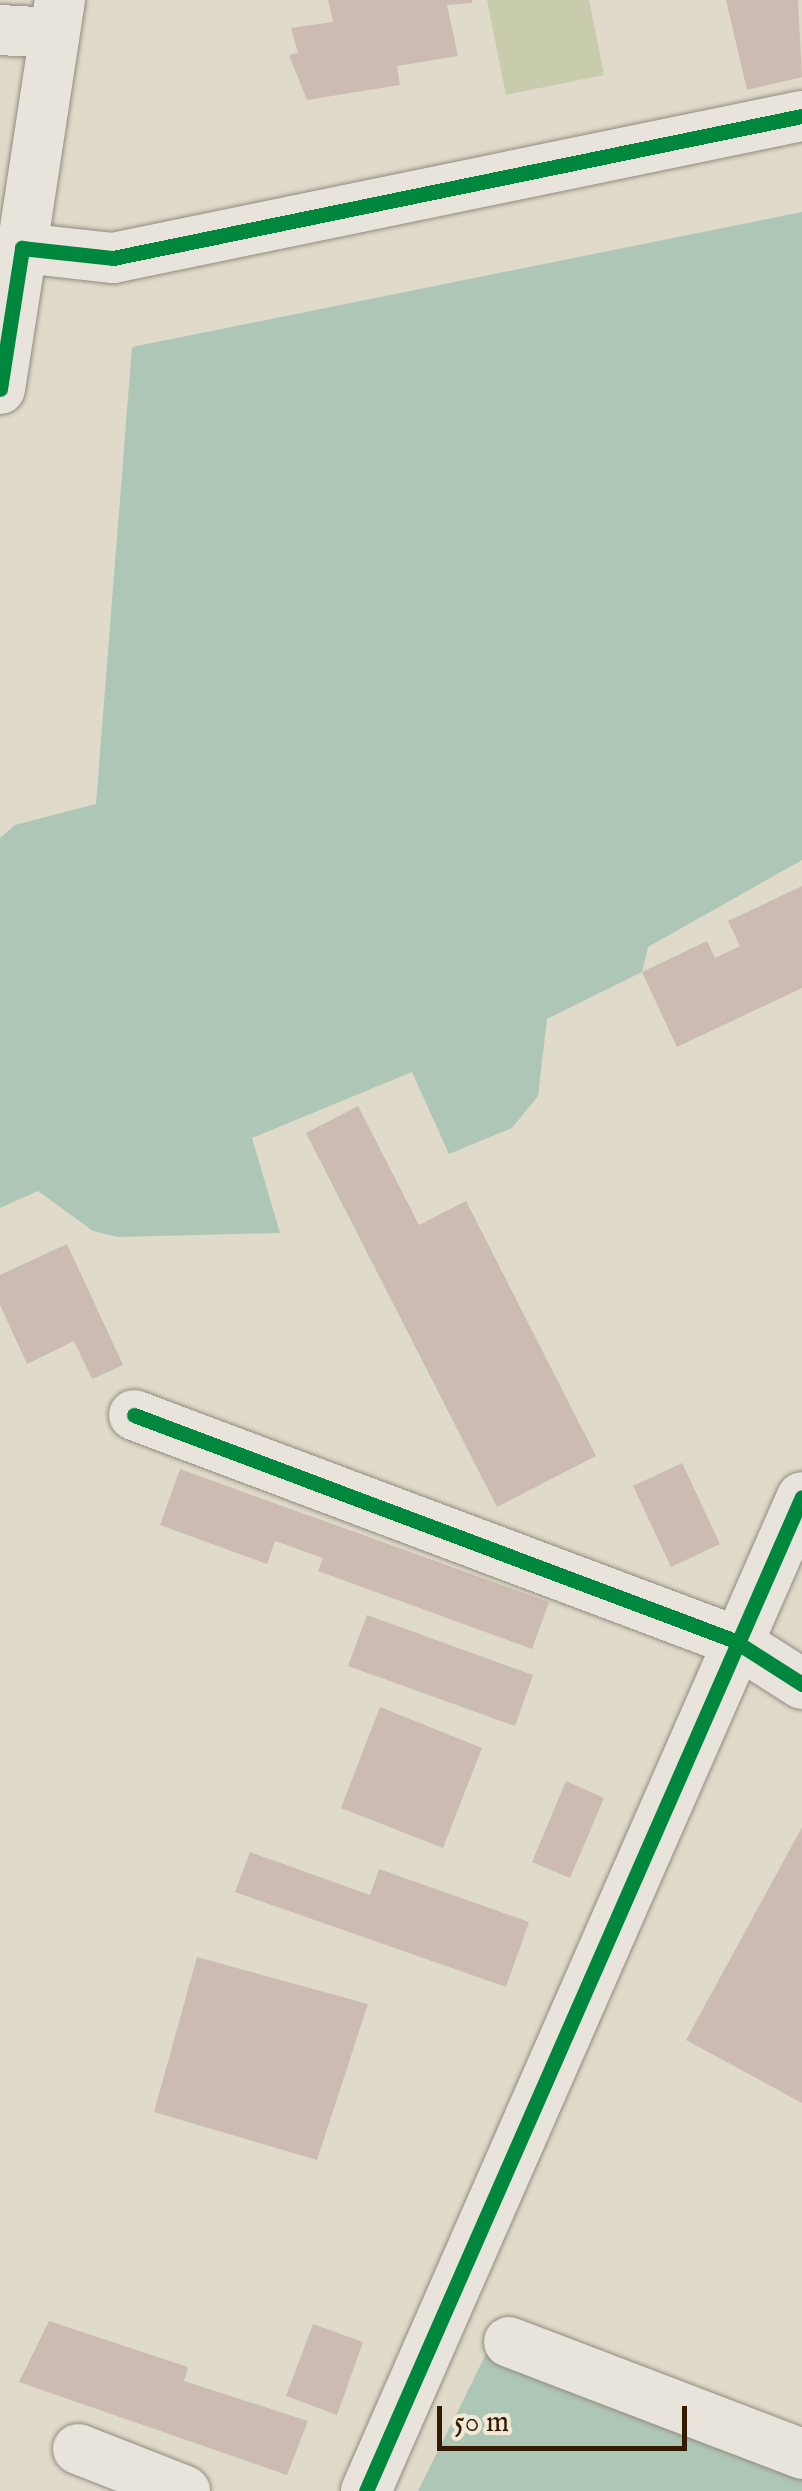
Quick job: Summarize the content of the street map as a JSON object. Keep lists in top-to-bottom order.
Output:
{
  "scale_bar": "50 m"
}
